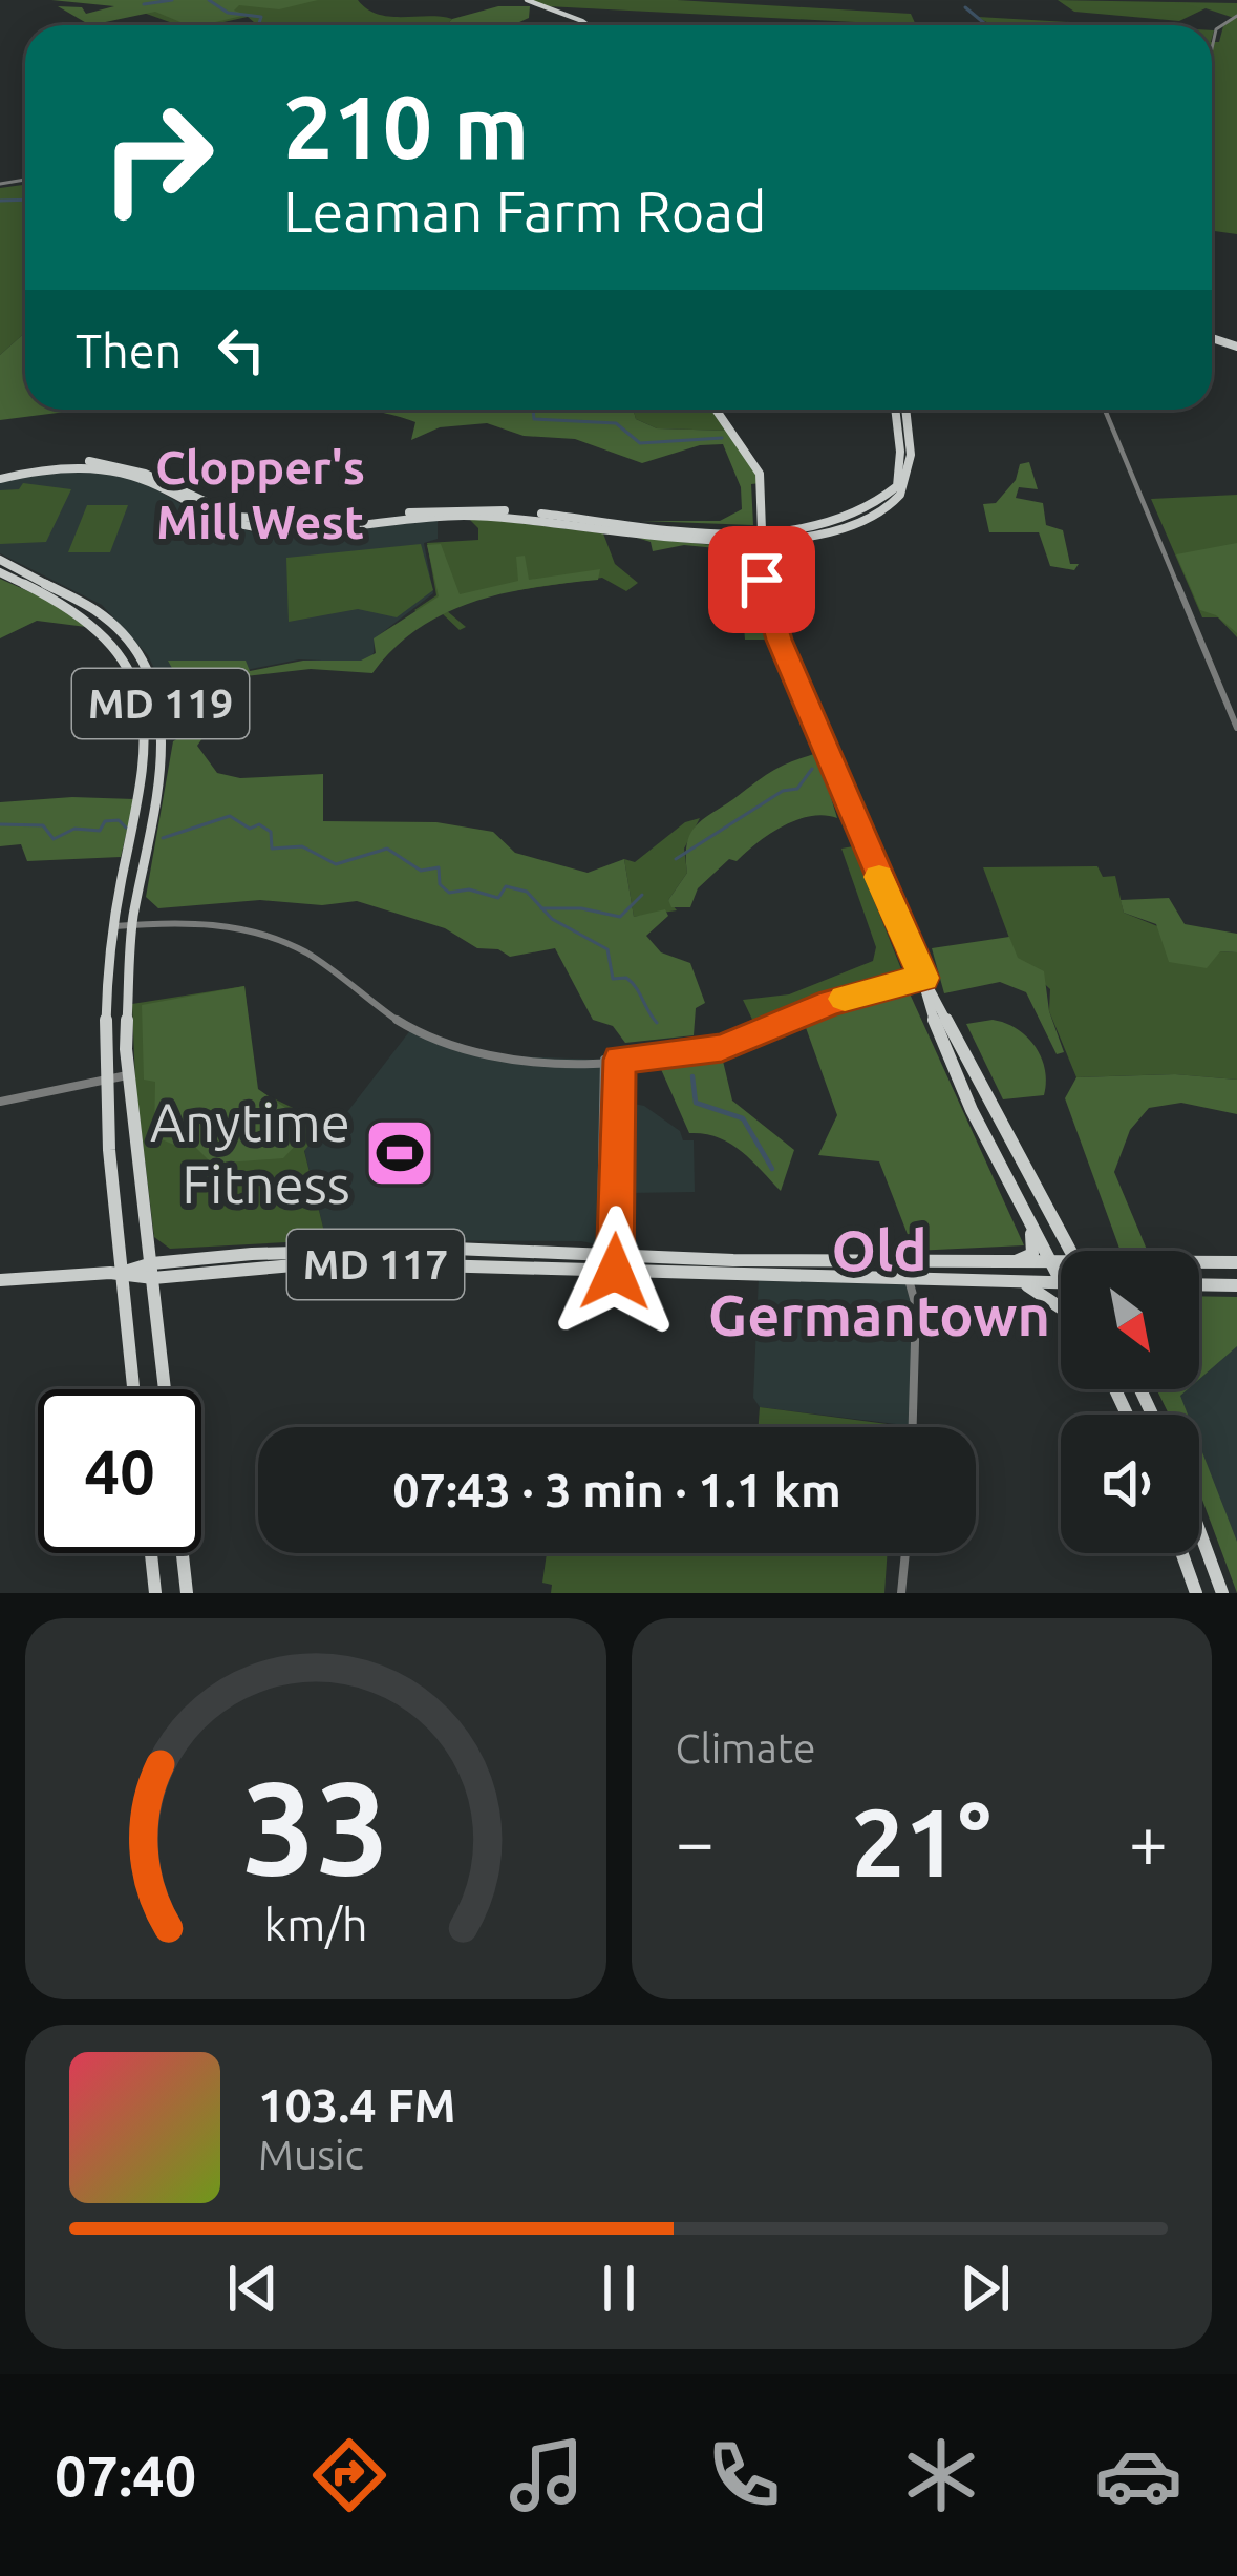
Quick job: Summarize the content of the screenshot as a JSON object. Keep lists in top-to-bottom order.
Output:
{
  "streets": {
    "main road": ["MD 119", "MD 117"]
  },
  "crossings": [
    ["MD 119", "MD 117"]
  ],
  "districts": ["Clopper's Mill West", "Old Germantown"],
  "places": {
    "sports": ["Anytime Fitness"]
  },
  "north": "bottom right",
  "page": {
    "turn": ["210 m", "Leaman Farm Road"],
    "then": "Then",
    "limit": "40",
    "trip": "07:43 · 3 min · 1.1 km",
    "tile": "Climate",
    "heat": ["−", "21°", "+"],
    "song": ["103.4 FM", "Music"],
    "tabs": "07:40",
    "gauge": ["33", "km/h"]
  }
}
